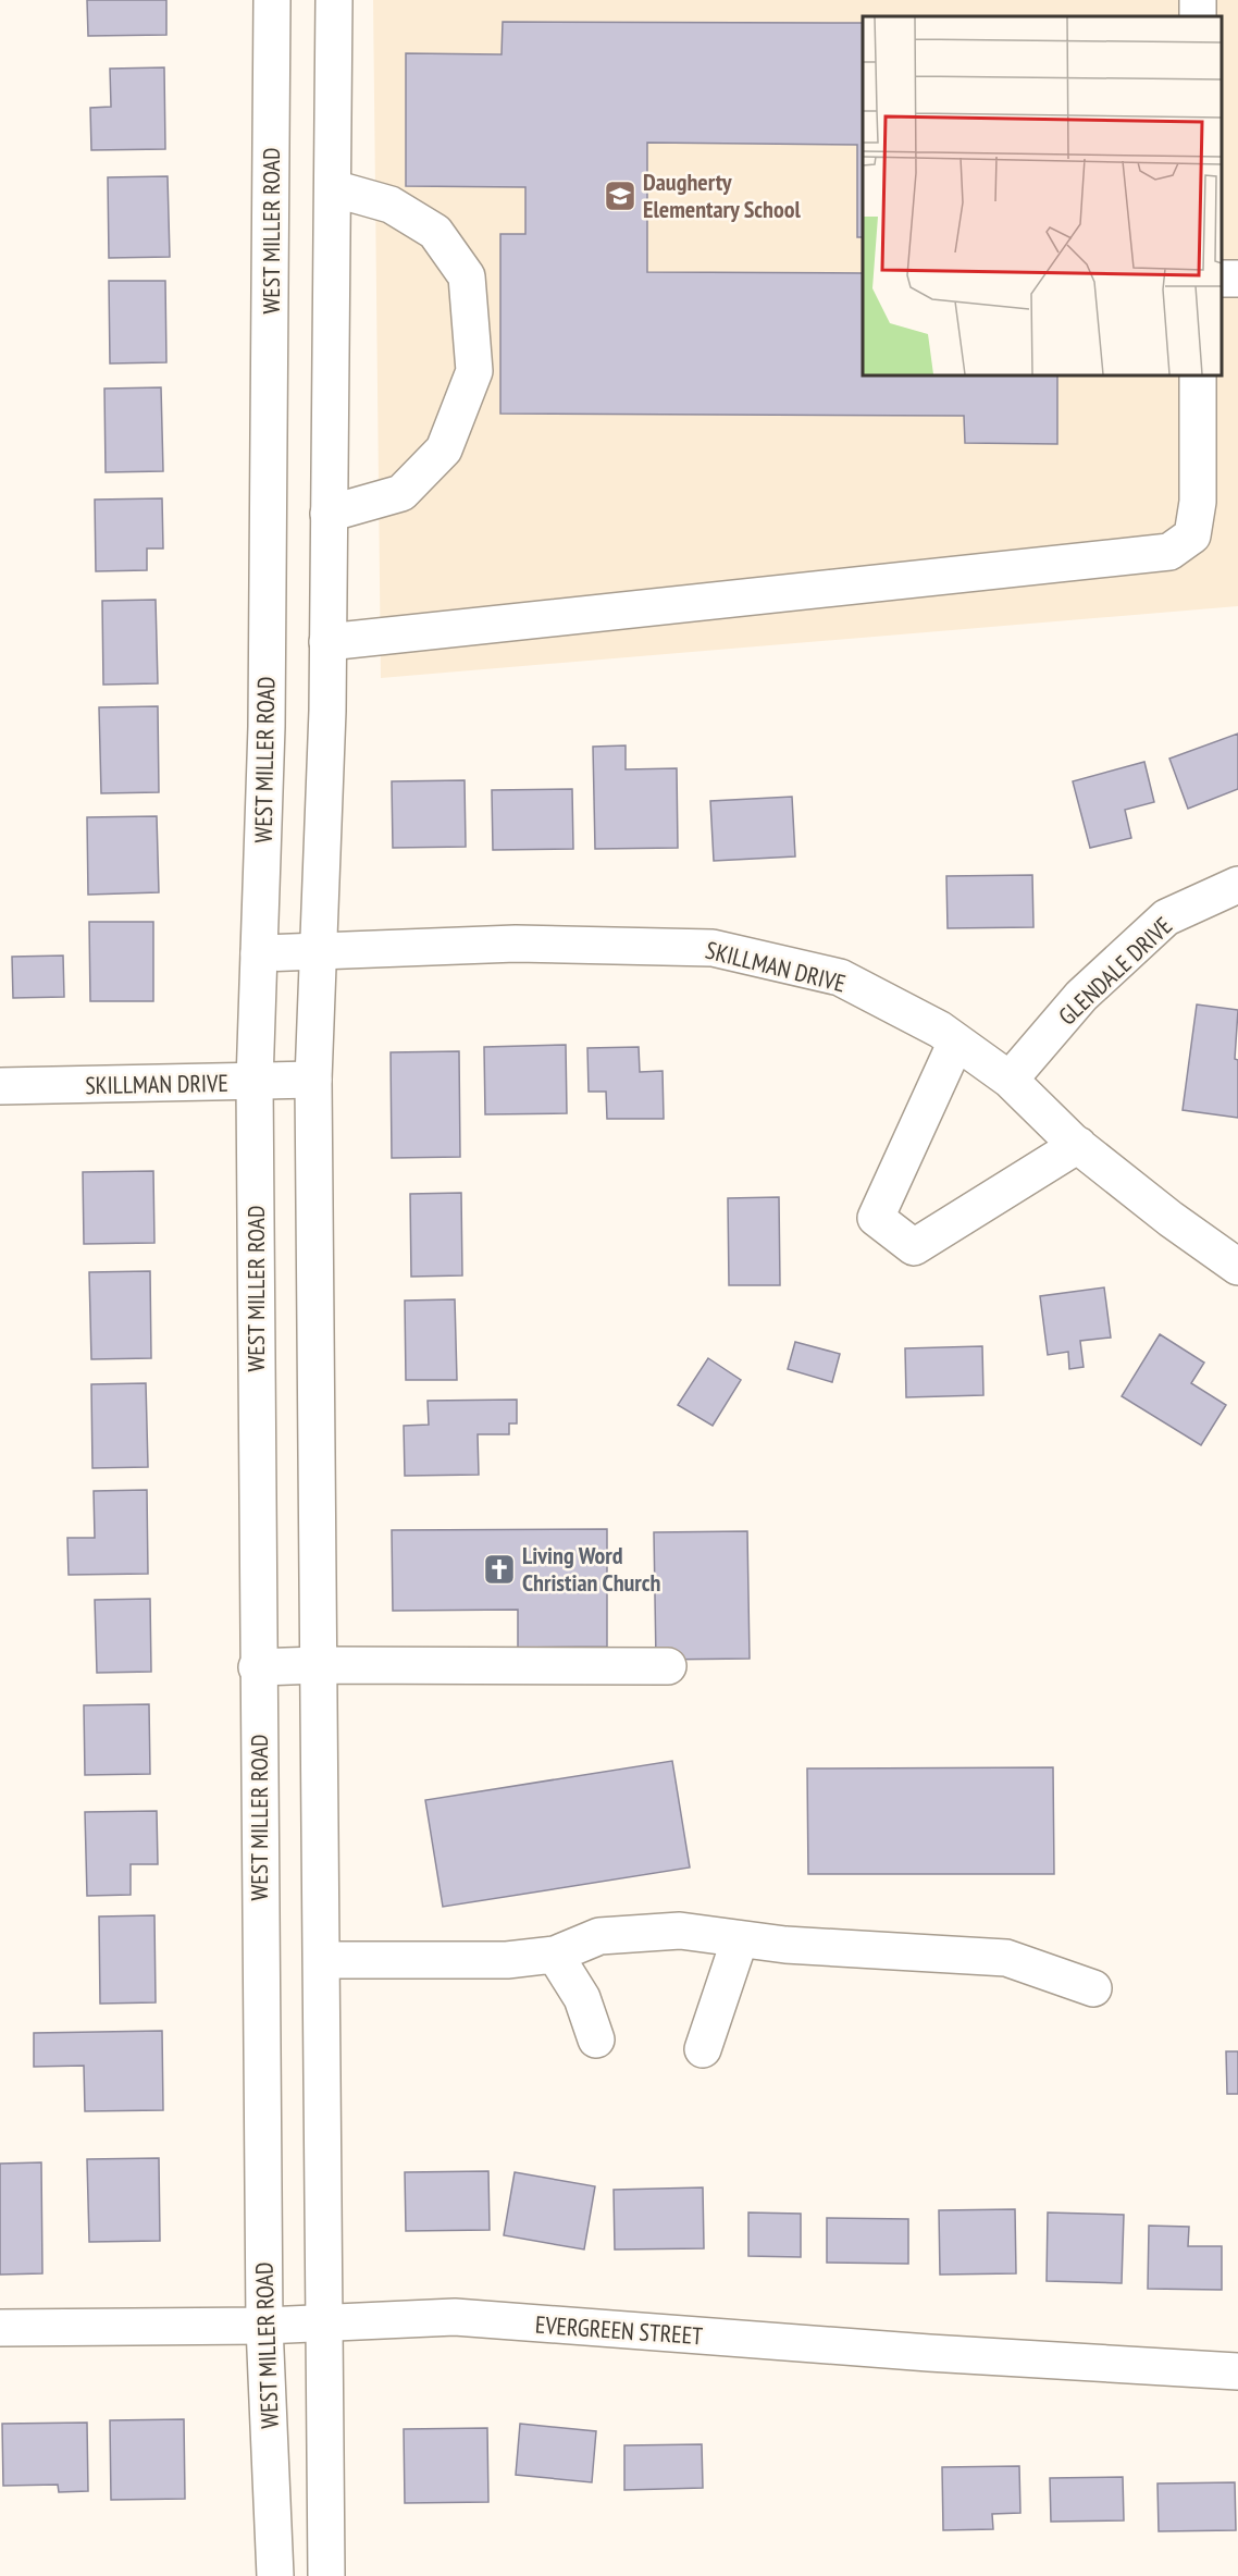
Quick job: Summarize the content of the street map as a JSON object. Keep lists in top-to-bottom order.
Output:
{
  "streets": {
    "main road": [
      "WEST MILLER ROAD",
      "SKILLMAN DRIVE",
      "GLENDALE DRIVE",
      "EVERGREEN STREET"
    ]
  },
  "crossings": [
    ["WEST MILLER ROAD", "SKILLMAN DRIVE"],
    ["WEST MILLER ROAD", "EVERGREEN STREET"],
    ["SKILLMAN DRIVE", "GLENDALE DRIVE"]
  ],
  "places": {
    "school or university": ["Daugherty Elementary School"],
    "church": ["Living Word Christian Church"]
  }
}
